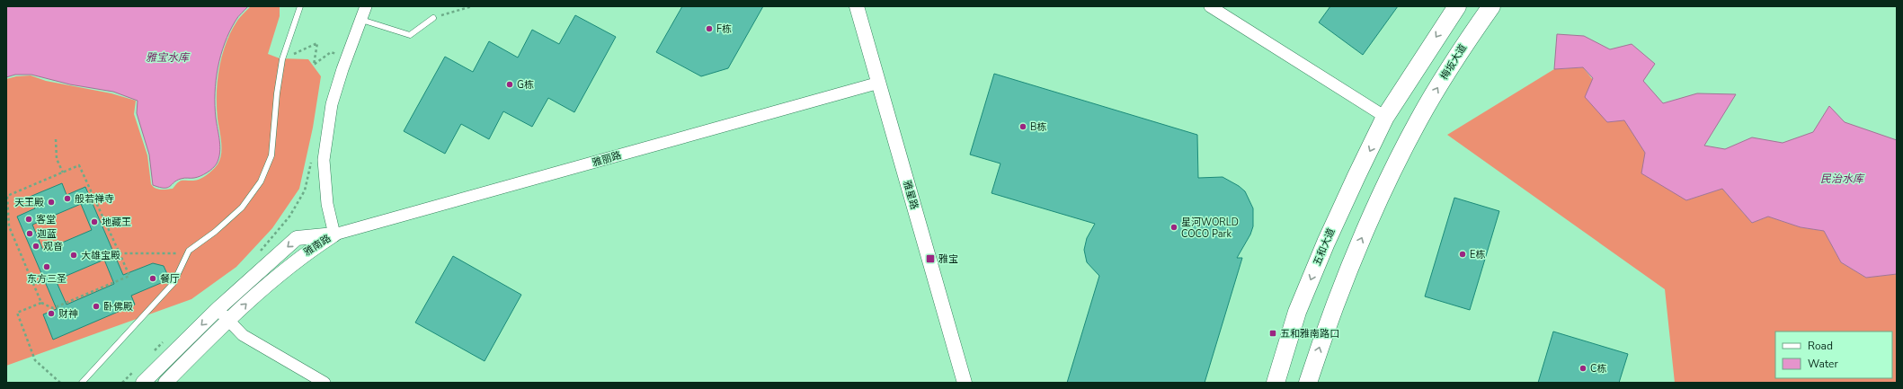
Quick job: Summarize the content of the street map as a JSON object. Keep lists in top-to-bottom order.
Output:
{
  "streets": {
    "main road": ["梅坂大道", "五和大道"],
    "street": ["雅丽路", "雅星路", "雅南路"]
  },
  "crossings": [
    ["雅丽路", "雅星路"],
    ["雅丽路", "雅南路"]
  ],
  "one_way": ["五和大道"],
  "water": ["雅宝水库", "民治水库"],
  "places": {
    "other": [
      "F栋",
      "G栋",
      "B栋",
      "般若禅寺",
      "天王殿",
      "客堂",
      "地藏王",
      "星河WORLD COCO Park",
      "迦蓝",
      "观音",
      "E栋",
      "大雄宝殿",
      "东方三圣",
      "餐厅",
      "卧佛殿",
      "财神",
      "C栋"
    ],
    "transit": ["雅宝", "五和雅南路口"]
  },
  "legend": ["Road", "Water"]
}
